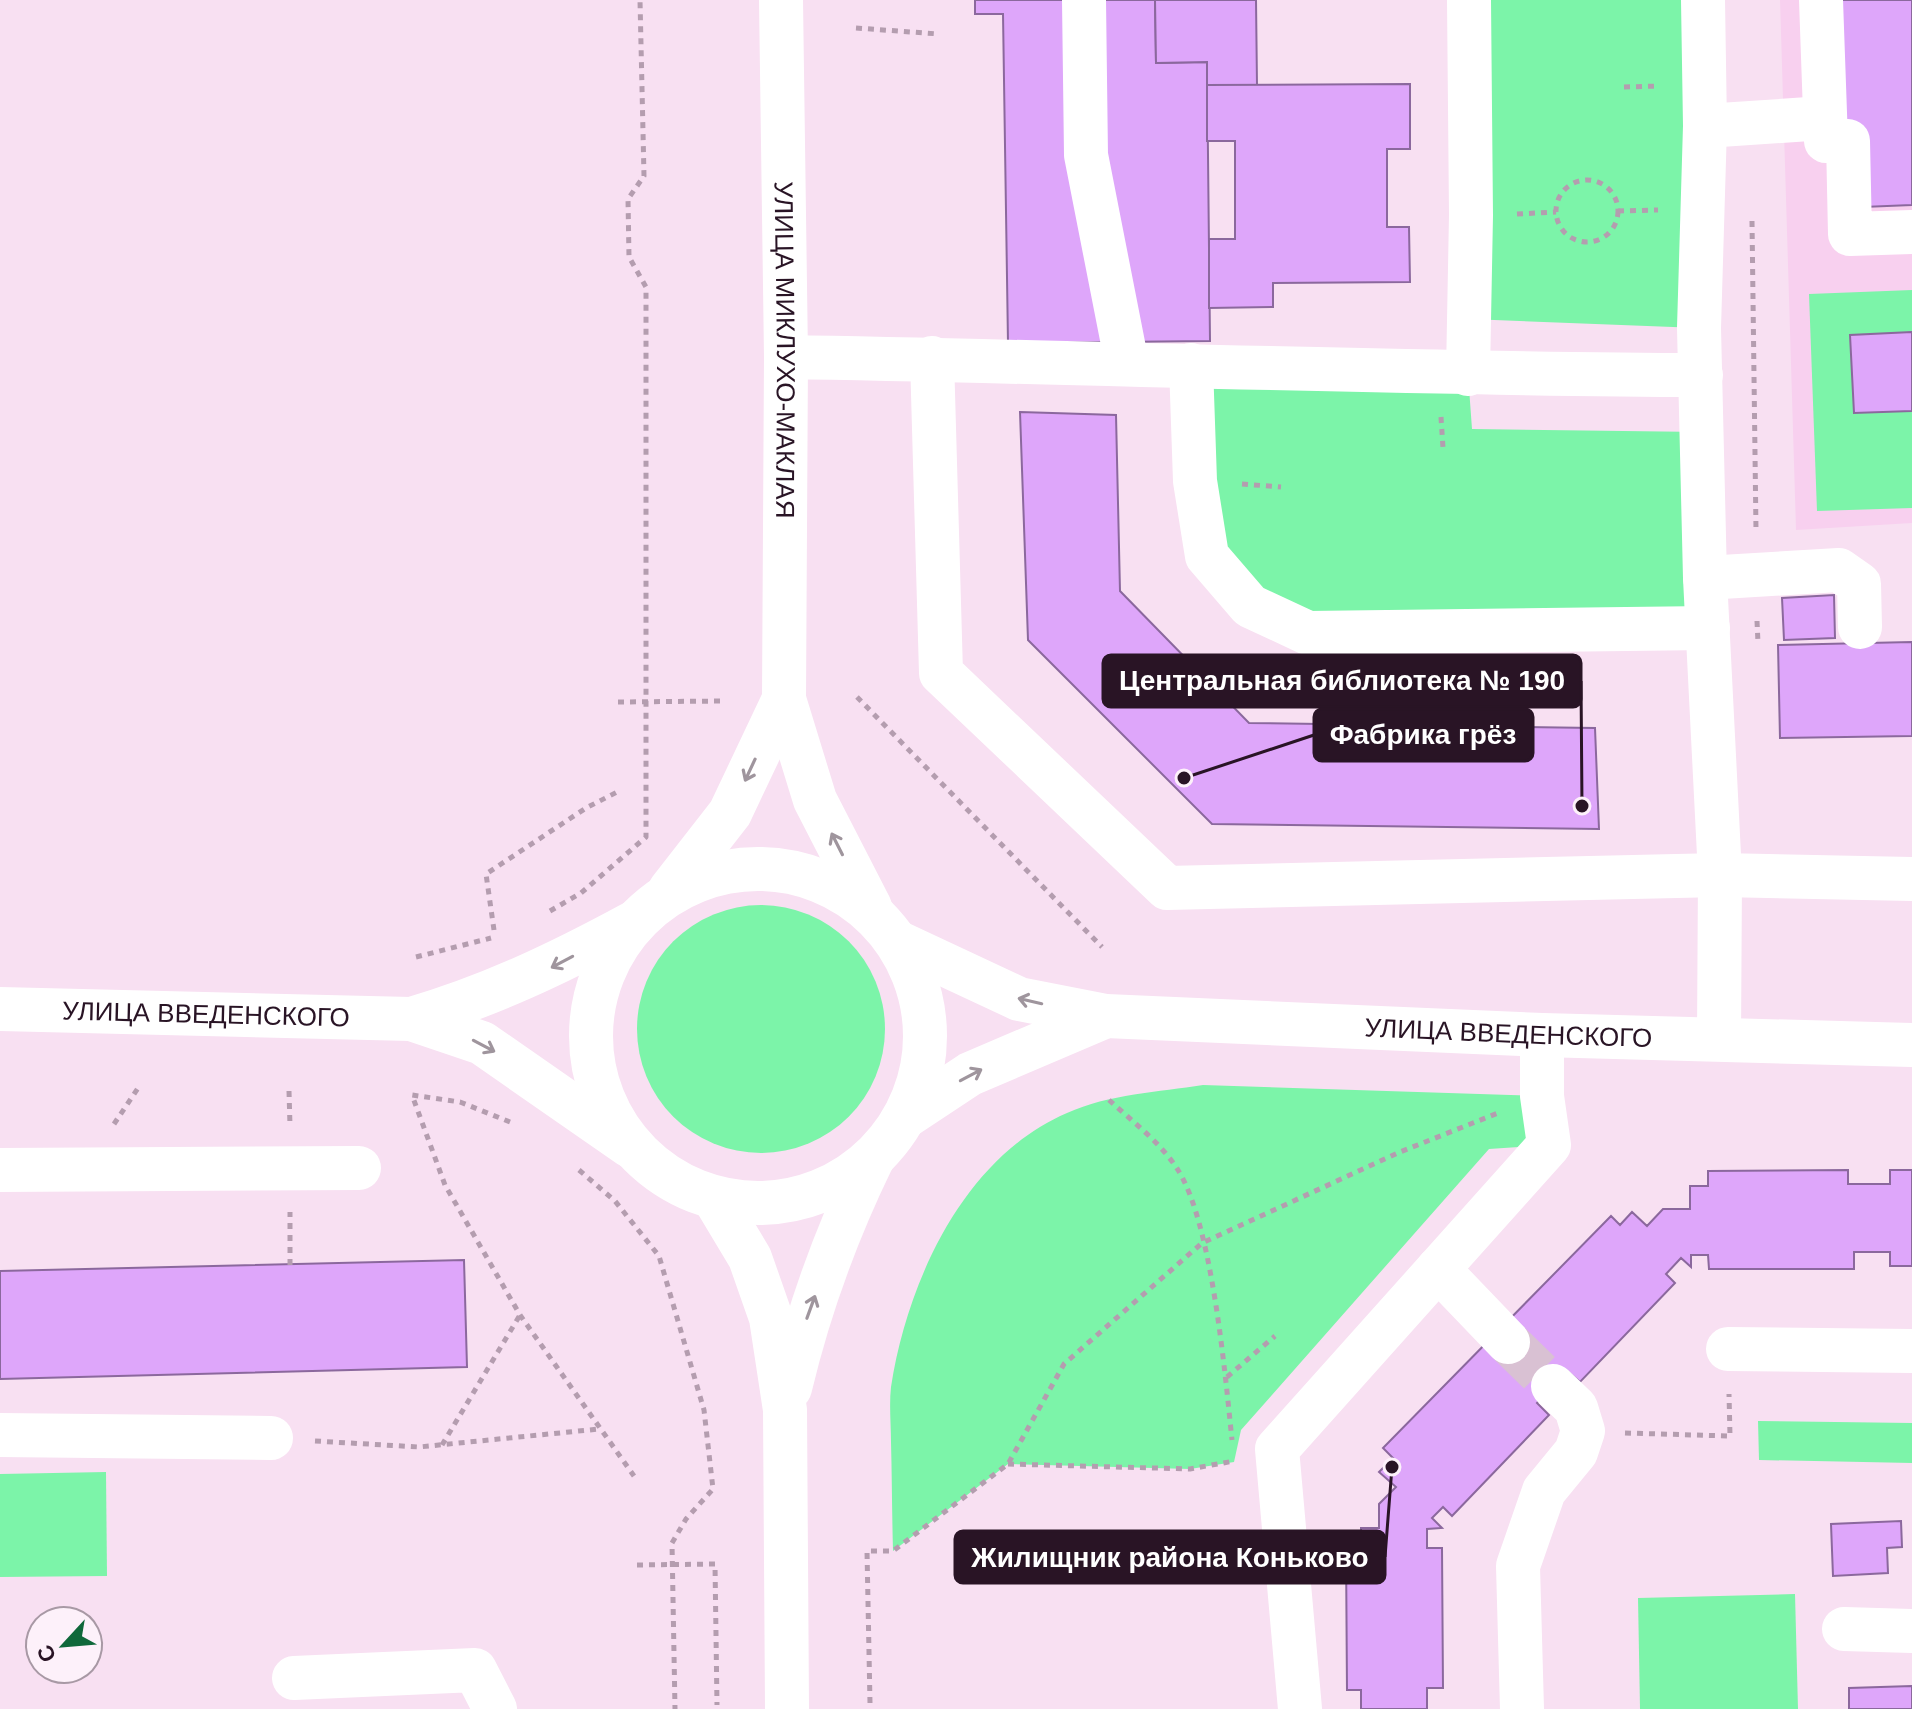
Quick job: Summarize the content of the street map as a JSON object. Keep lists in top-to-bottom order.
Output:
{
  "streets": {
    "main road": ["УЛИЦА МИКЛУХО-МАКЛАЯ", "УЛИЦА ВВЕДЕНСКОГО"]
  },
  "crossings": [
    ["УЛИЦА МИКЛУХО-МАКЛАЯ", "УЛИЦА ВВЕДЕНСКОГО"]
  ],
  "places": ["Фабрика грёз", "Центральная библиотека № 190", "Жилищник района Коньково"],
  "north": "bottom left"
}
